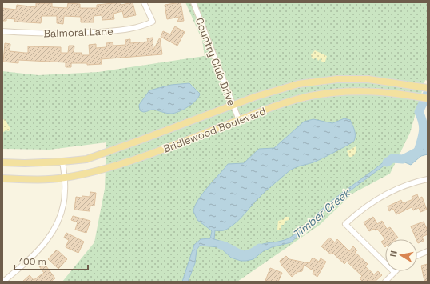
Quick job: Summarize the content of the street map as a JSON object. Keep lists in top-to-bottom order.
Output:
{
  "streets": {
    "main road": ["Bridlewood Boulevard"],
    "street": ["Balmoral Lane", "Country Club Drive"]
  },
  "crossings": [
    ["Country Club Drive", "Bridlewood Boulevard"]
  ],
  "water": ["Timber Creek"],
  "scale_bar": "100 m",
  "north": "left"
}
